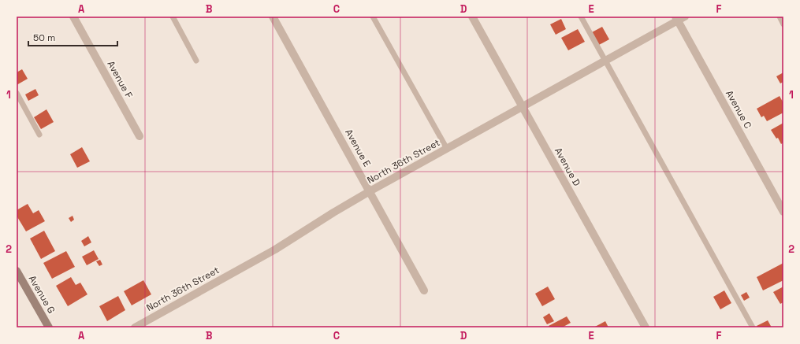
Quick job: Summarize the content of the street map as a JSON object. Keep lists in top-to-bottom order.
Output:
{
  "streets": {
    "main road": ["Avenue G"],
    "street": [
      "Avenue F",
      "Avenue C",
      "Avenue E",
      "North 36th Street",
      "Avenue D"
    ]
  },
  "crossings": [
    ["Avenue C", "North 36th Street"],
    ["Avenue E", "North 36th Street"],
    ["North 36th Street", "Avenue D"]
  ],
  "scale_bar": "50 m",
  "grid": {
    "columns": [
      "A",
      "B",
      "C",
      "D",
      "E",
      "F"
    ],
    "rows": ["1", "2"]
  }
}
